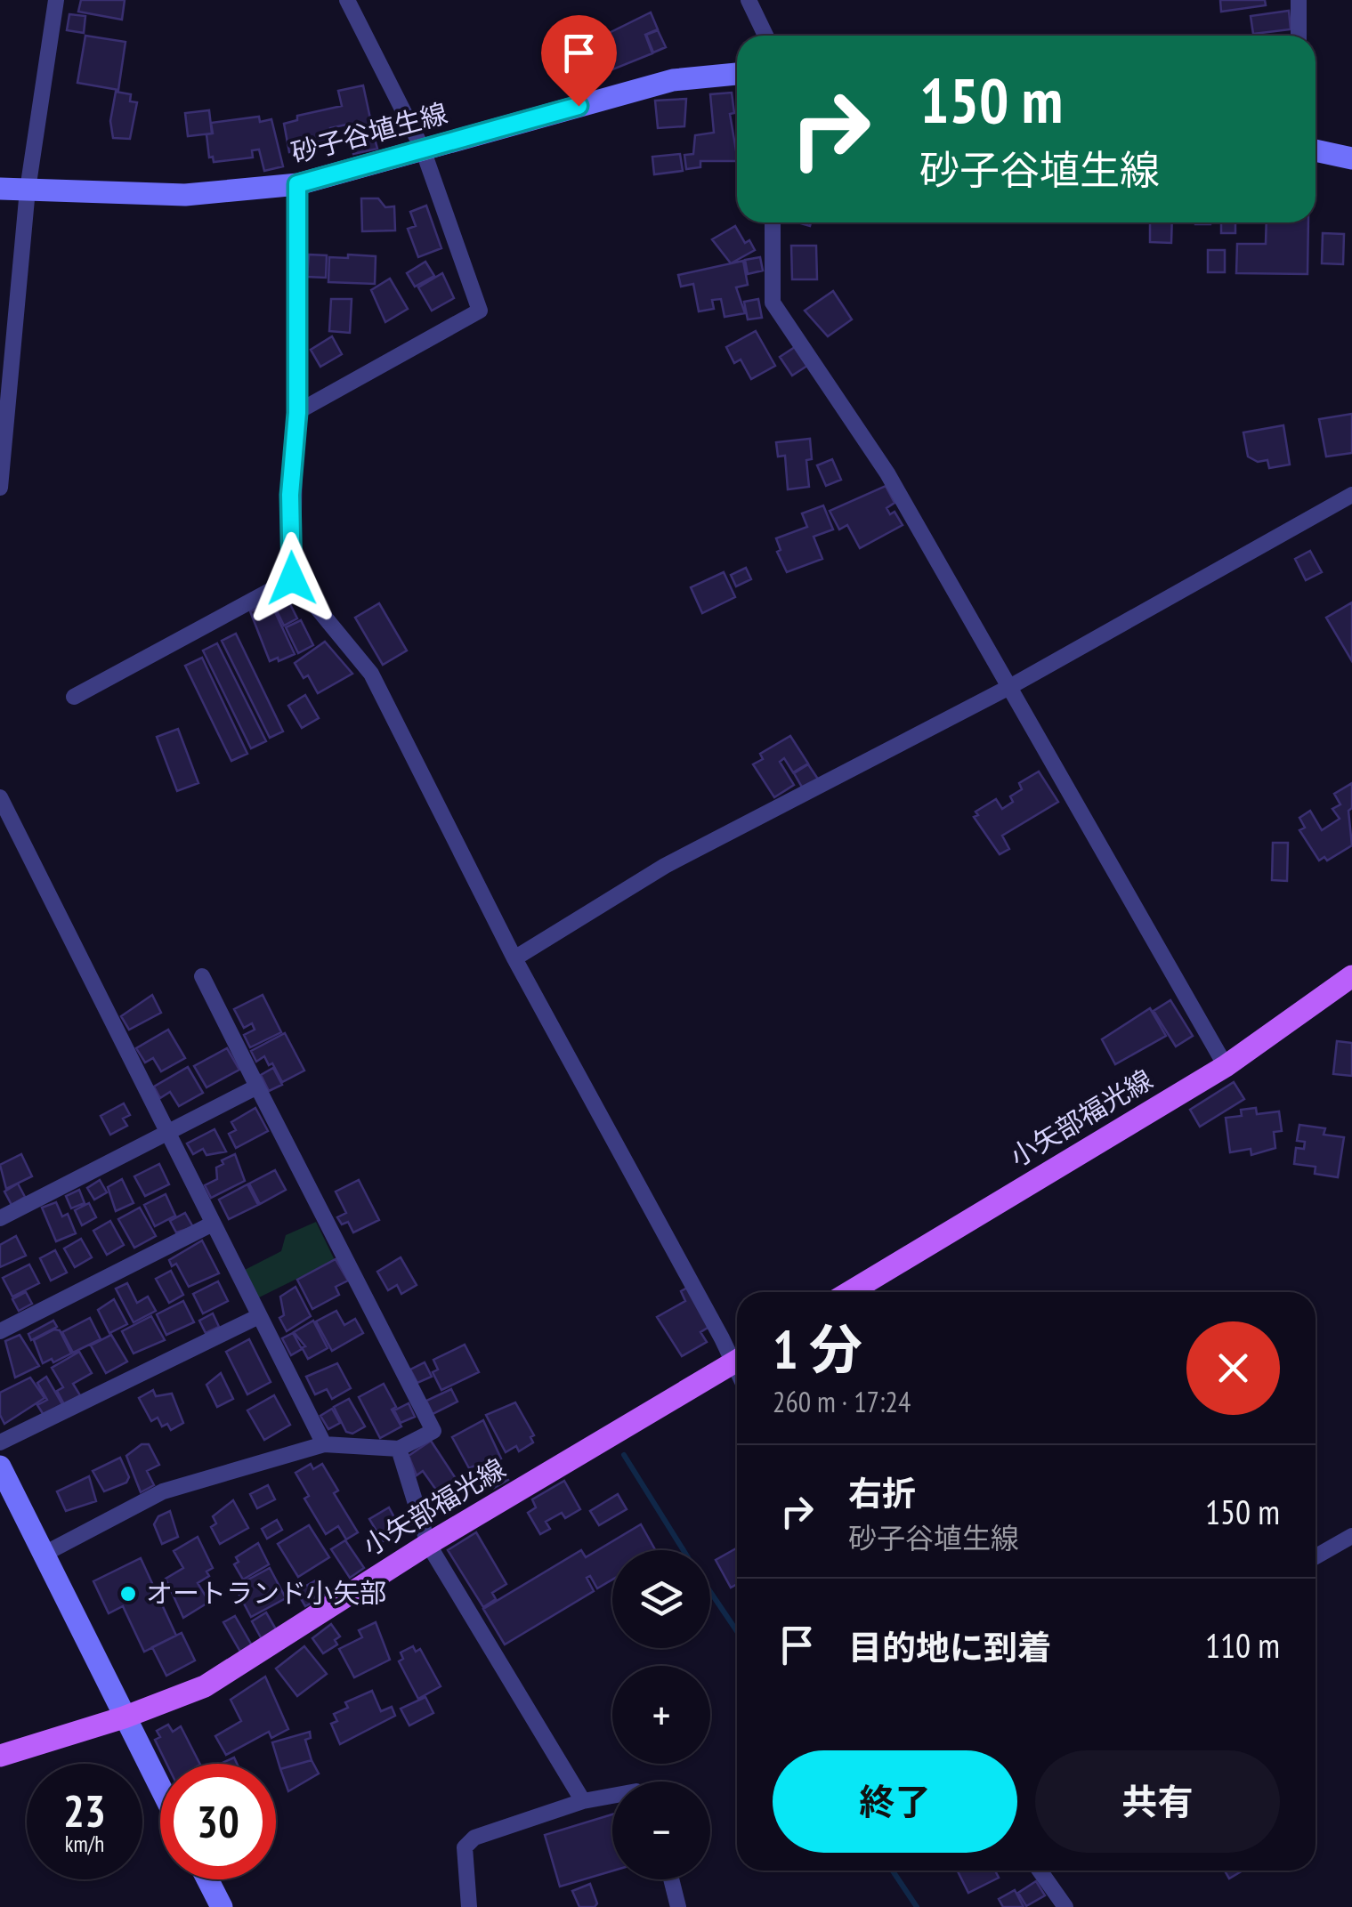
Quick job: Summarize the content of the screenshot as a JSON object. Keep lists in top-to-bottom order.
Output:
{
  "streets": {
    "main road": ["砂子谷埴生線", "小矢部福光線"]
  },
  "places": ["オートランド小矢部"],
  "page": {
    "turn": ["150 m", "砂子谷埴生線"],
    "heading": ["1 分", "260 m · 17:24"],
    "list": [
      {
        "name": "右折",
        "note": "砂子谷埴生線",
        "value": "150 m"
      },
      {
        "name": "目的地に到着",
        "value": "110 m"
      }
    ],
    "map_buttons": ["+", "−"],
    "buttons": ["終了", "共有"],
    "speed": "23 km/h",
    "limit": "30"
  }
}
